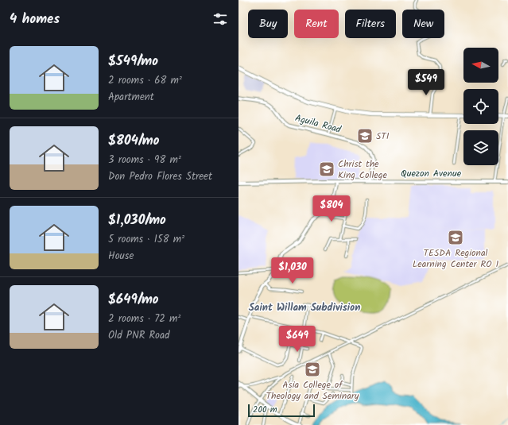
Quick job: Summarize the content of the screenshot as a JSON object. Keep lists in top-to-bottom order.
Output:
{
  "streets": {
    "main road": ["Quezon Avenue"],
    "street": ["Aguila Road"]
  },
  "crossings": [
    ["Aguila Road", "Quezon Avenue"]
  ],
  "districts": ["Saint Willam Subdivision"],
  "places": {
    "school or university": [
      "STI",
      "Christ the King College",
      "TESDA Regional Learning Center RO 1",
      "Asia College of Theology and Seminary"
    ]
  },
  "scale_bar": "200 m",
  "north": "left",
  "page": {
    "heading": "4 homes",
    "chip": [
      "Buy",
      "Rent",
      "Filters",
      "New"
    ],
    "list": [
      {
        "name": "$549/mo",
        "note": "2 rooms · 68 m² · Apartment"
      },
      {
        "name": "$804/mo",
        "note": "3 rooms · 98 m² · Don Pedro Flores Street"
      },
      {
        "name": "$1,030/mo",
        "note": "5 rooms · 158 m² · House"
      },
      {
        "name": "$649/mo",
        "note": "2 rooms · 72 m² · Old PNR Road"
      }
    ],
    "price": [
      "$549",
      "$804",
      "$1,030",
      "$649"
    ],
    "scale": "200 m"
  }
}
